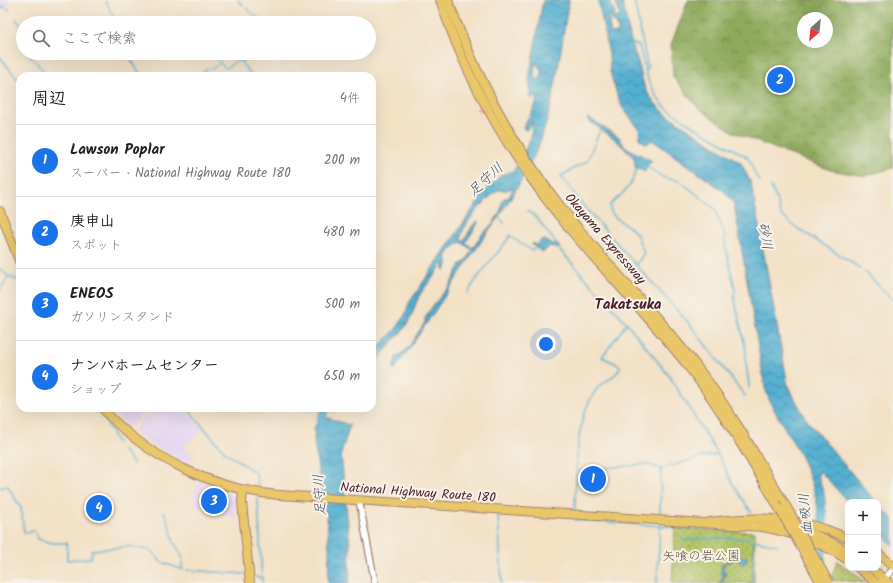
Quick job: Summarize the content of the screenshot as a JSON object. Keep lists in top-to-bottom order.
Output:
{
  "streets": {
    "highway": ["Okayama Expressway", "National Highway Route 180"]
  },
  "districts": ["Takatsuka"],
  "water": ["足守川", "砂川", "血吸川"],
  "parks": ["矢喰の岩公園"],
  "north": "bottom left",
  "page": {
    "search": "ここで検索",
    "pins": [
      "2",
      "1",
      "3",
      "4"
    ],
    "heading": ["周辺", "4件"],
    "list": [
      {
        "mark": "1",
        "name": "Lawson Poplar",
        "note": "スーパー · National Highway Route 180",
        "value": "200 m"
      },
      {
        "mark": "2",
        "name": "庚申山",
        "note": "スポット",
        "value": "480 m"
      },
      {
        "mark": "3",
        "name": "ENEOS",
        "note": "ガソリンスタンド",
        "value": "500 m"
      },
      {
        "mark": "4",
        "name": "ナンバホームセンター",
        "note": "ショップ",
        "value": "650 m"
      }
    ],
    "map_buttons": ["+", "−"]
  }
}
